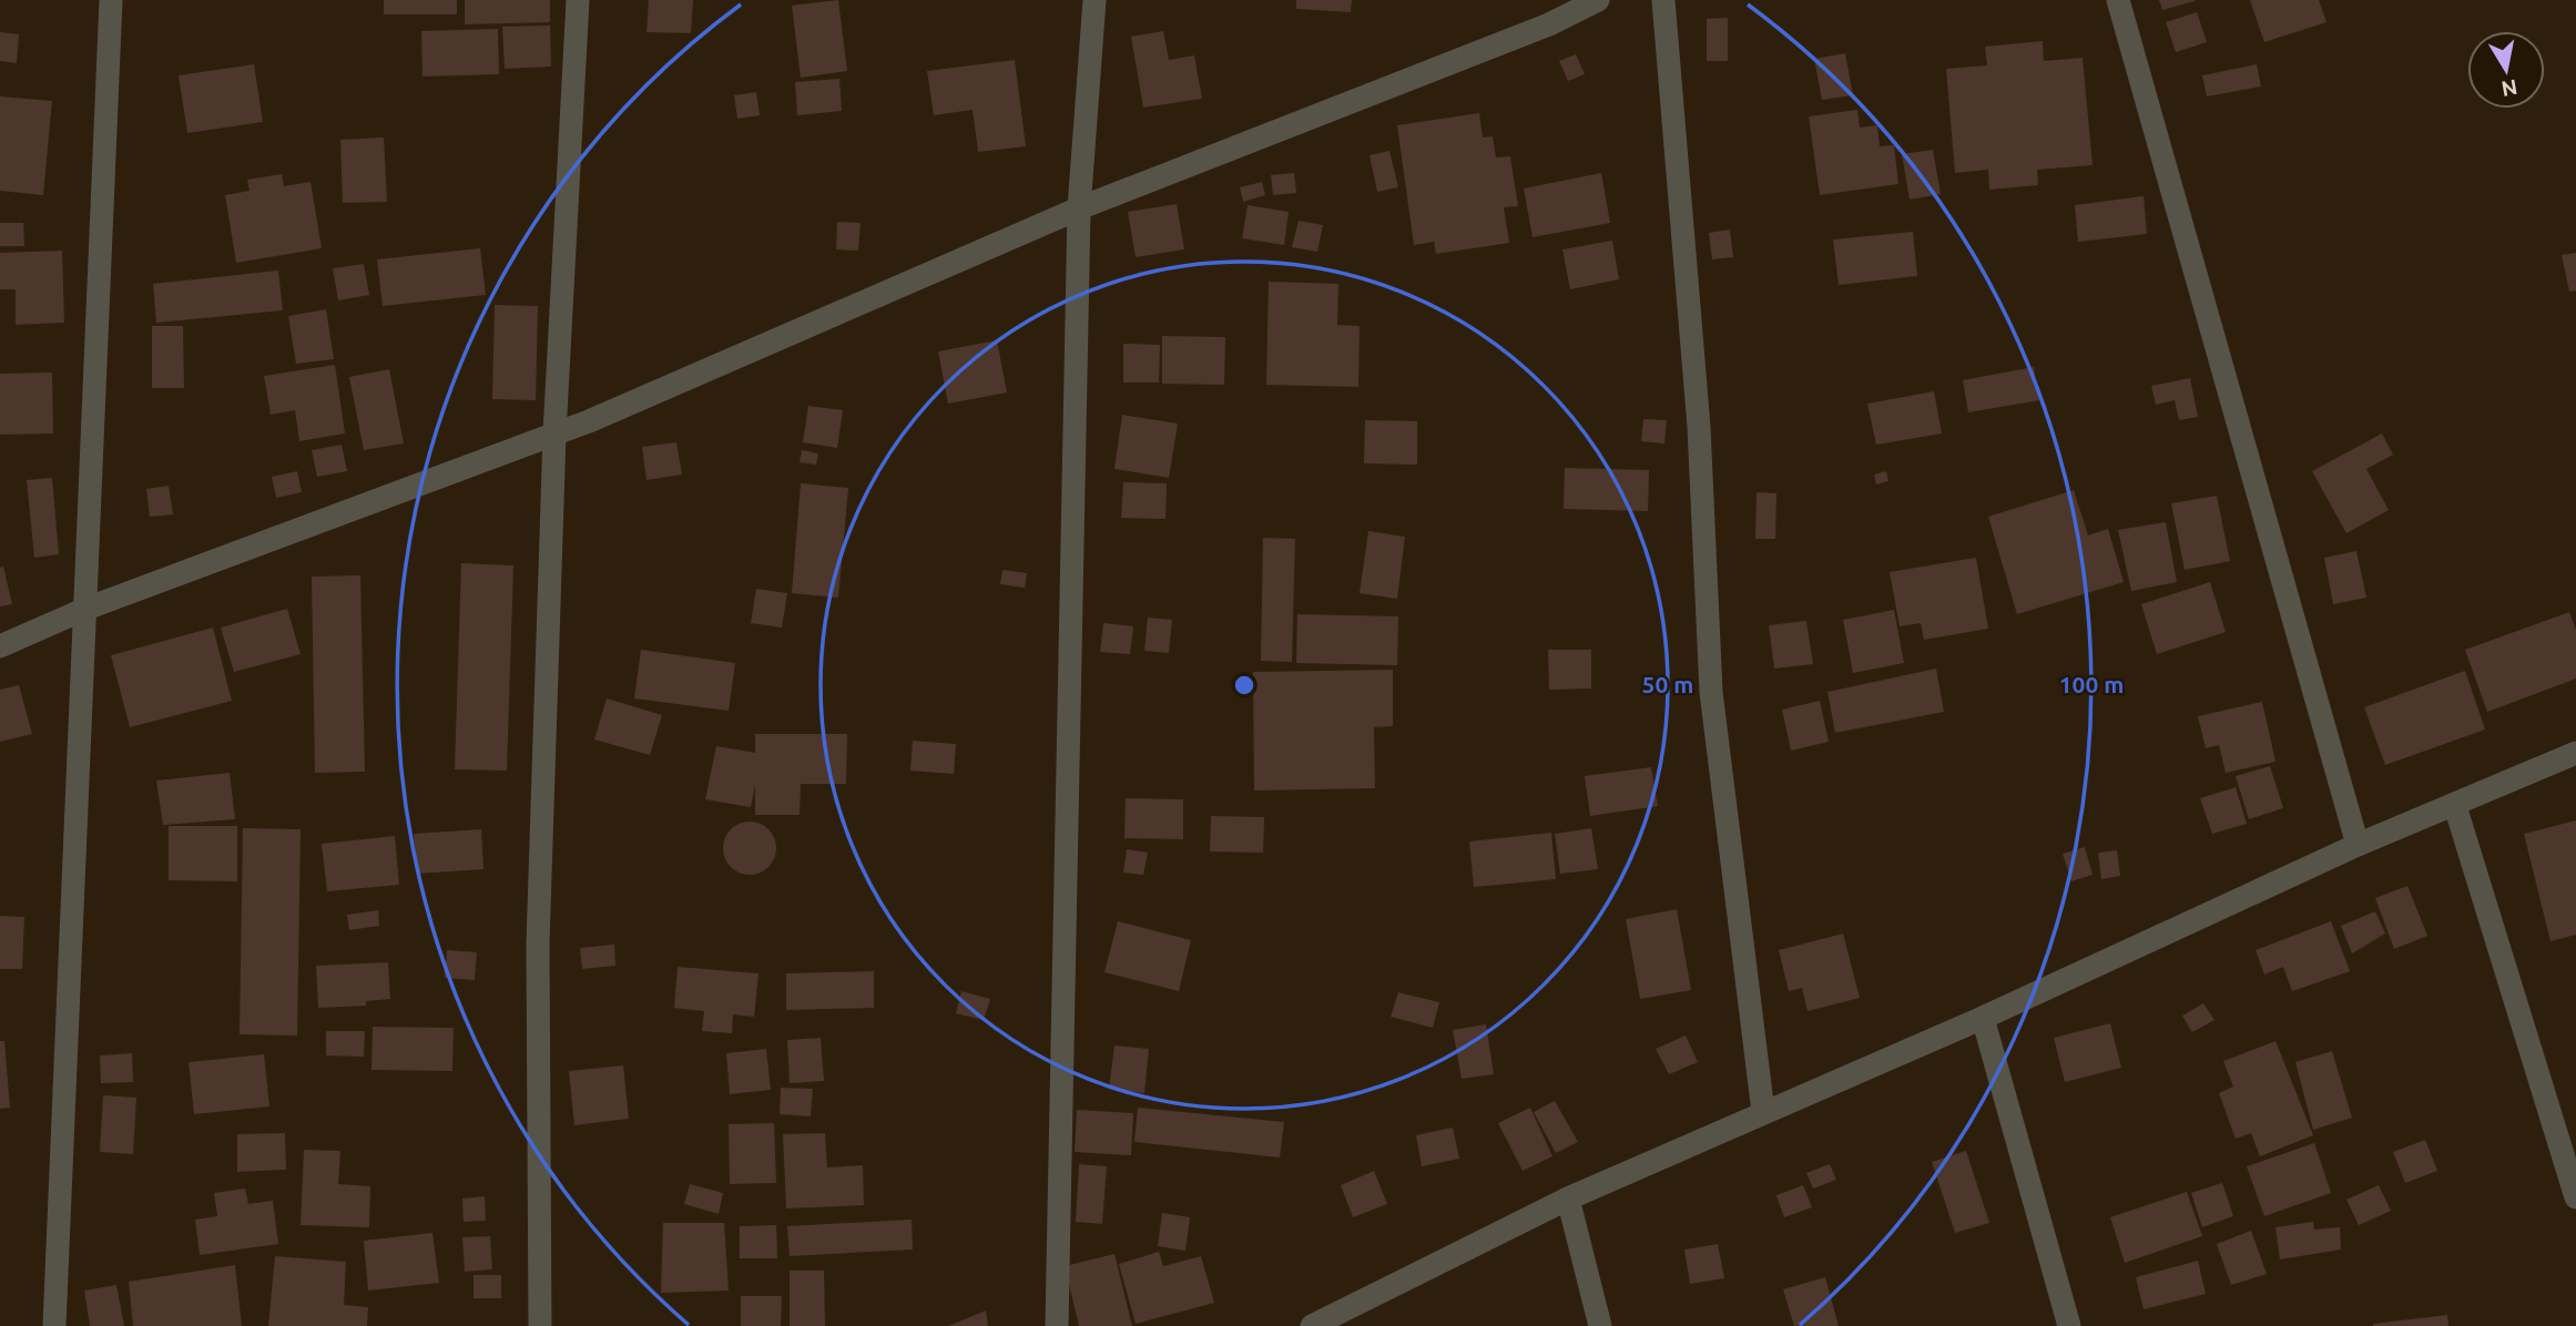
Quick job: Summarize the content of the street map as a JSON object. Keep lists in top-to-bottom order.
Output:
{
  "north": "bottom",
  "rings": ["50 m", "100 m"]
}
